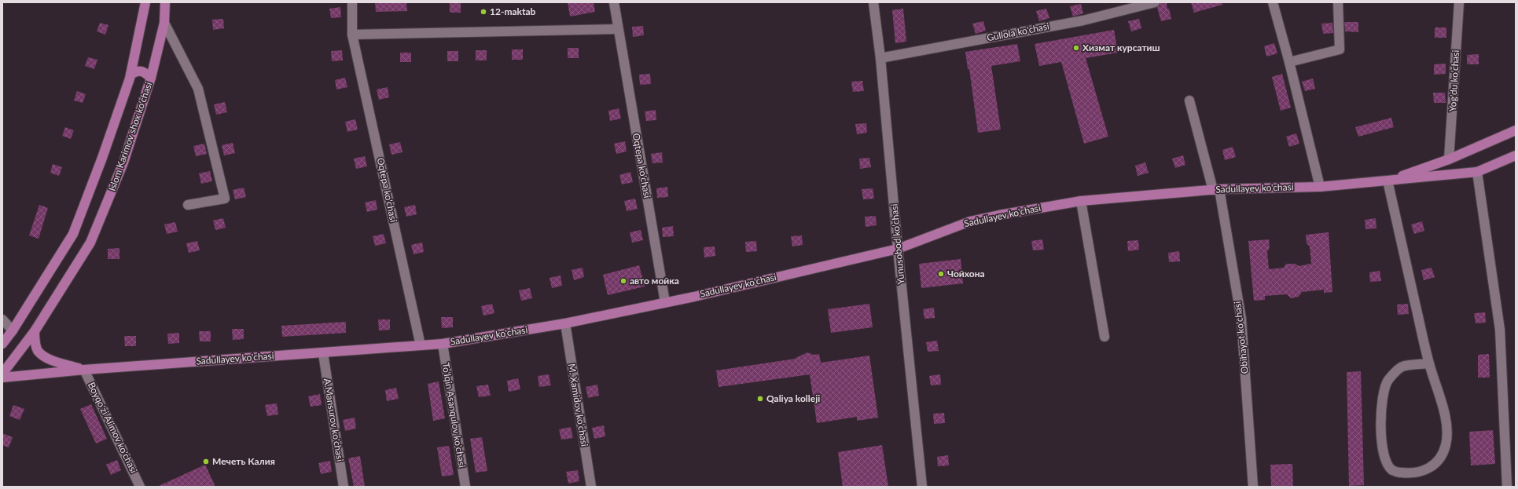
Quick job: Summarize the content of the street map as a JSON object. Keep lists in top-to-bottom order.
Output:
{
  "streets": {
    "main road": ["Islom Karimov shox ko'chasi", "Sadullayev ko'chasi"],
    "street": [
      "Gullola ko'chasi",
      "Yog'du ko'chasi",
      "Oqtepa ko'chasi",
      "Yunusobod ko'chasi",
      "Obihayot ko'chasi",
      "M. Xamidov ko'chasi",
      "To'lqin Asanqulov ko'chasi",
      "A.Mansurov ko'chasi",
      "Boyqo'zi Alimov ko'chasi"
    ]
  },
  "crossings": [
    ["Gullola ko'chasi", "Yunusobod ko'chasi"],
    ["Yog'du ko'chasi", "Sadullayev ko'chasi"],
    ["Islom Karimov shox ko'chasi", "Sadullayev ko'chasi"],
    ["Oqtepa ko'chasi", "Sadullayev ko'chasi"],
    ["Sadullayev ko'chasi", "Yunusobod ko'chasi"],
    ["Sadullayev ko'chasi", "Obihayot ko'chasi"],
    ["Sadullayev ko'chasi", "M. Xamidov ko'chasi"],
    ["Sadullayev ko'chasi", "To'lqin Asanqulov ko'chasi"],
    ["Sadullayev ko'chasi", "A.Mansurov ko'chasi"],
    ["Sadullayev ko'chasi", "Boyqo'zi Alimov ko'chasi"]
  ],
  "places": [
    "12-maktab",
    "Хизмат курсатиш",
    "Чойхона",
    "авто мойка",
    "Qaliya kolleji",
    "Мечеть Калия"
  ]
}
